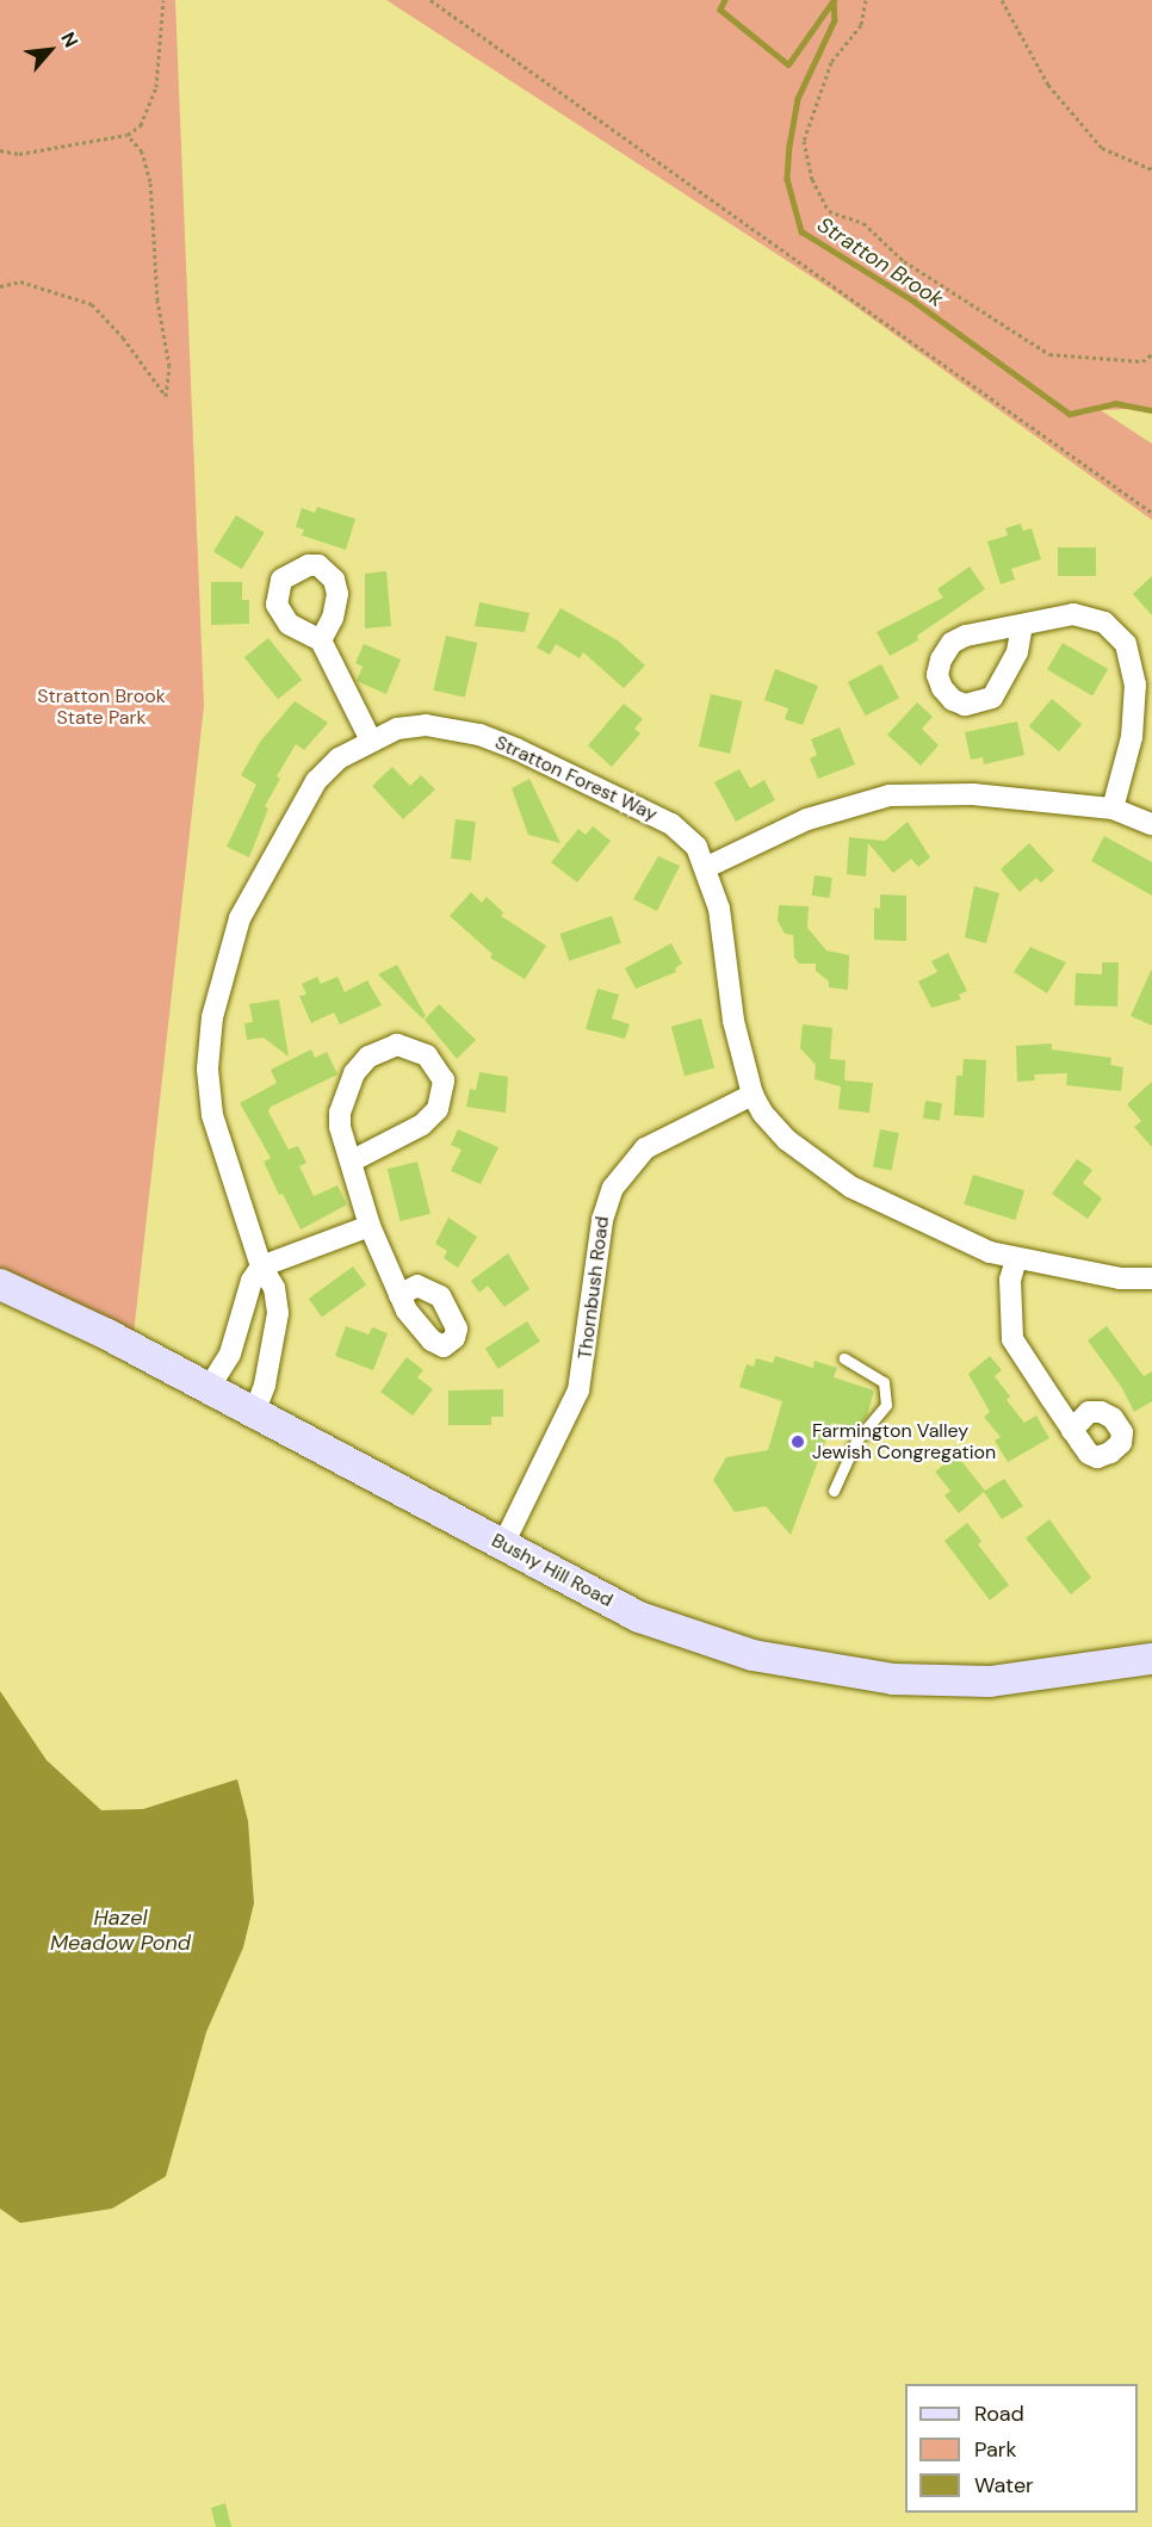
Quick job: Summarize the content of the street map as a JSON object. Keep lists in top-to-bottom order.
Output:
{
  "streets": {
    "main road": ["Bushy Hill Road"],
    "street": ["Stratton Forest Way", "Thornbush Road"]
  },
  "crossings": [
    ["Stratton Forest Way", "Thornbush Road"],
    ["Stratton Forest Way", "Bushy Hill Road"],
    ["Thornbush Road", "Bushy Hill Road"]
  ],
  "water": ["Stratton Brook", "Hazel Meadow Pond"],
  "parks": ["Stratton Brook State Park"],
  "places": ["Farmington Valley Jewish Congregation"],
  "legend": ["Road", "Park", "Water"],
  "north": "top right"
}
